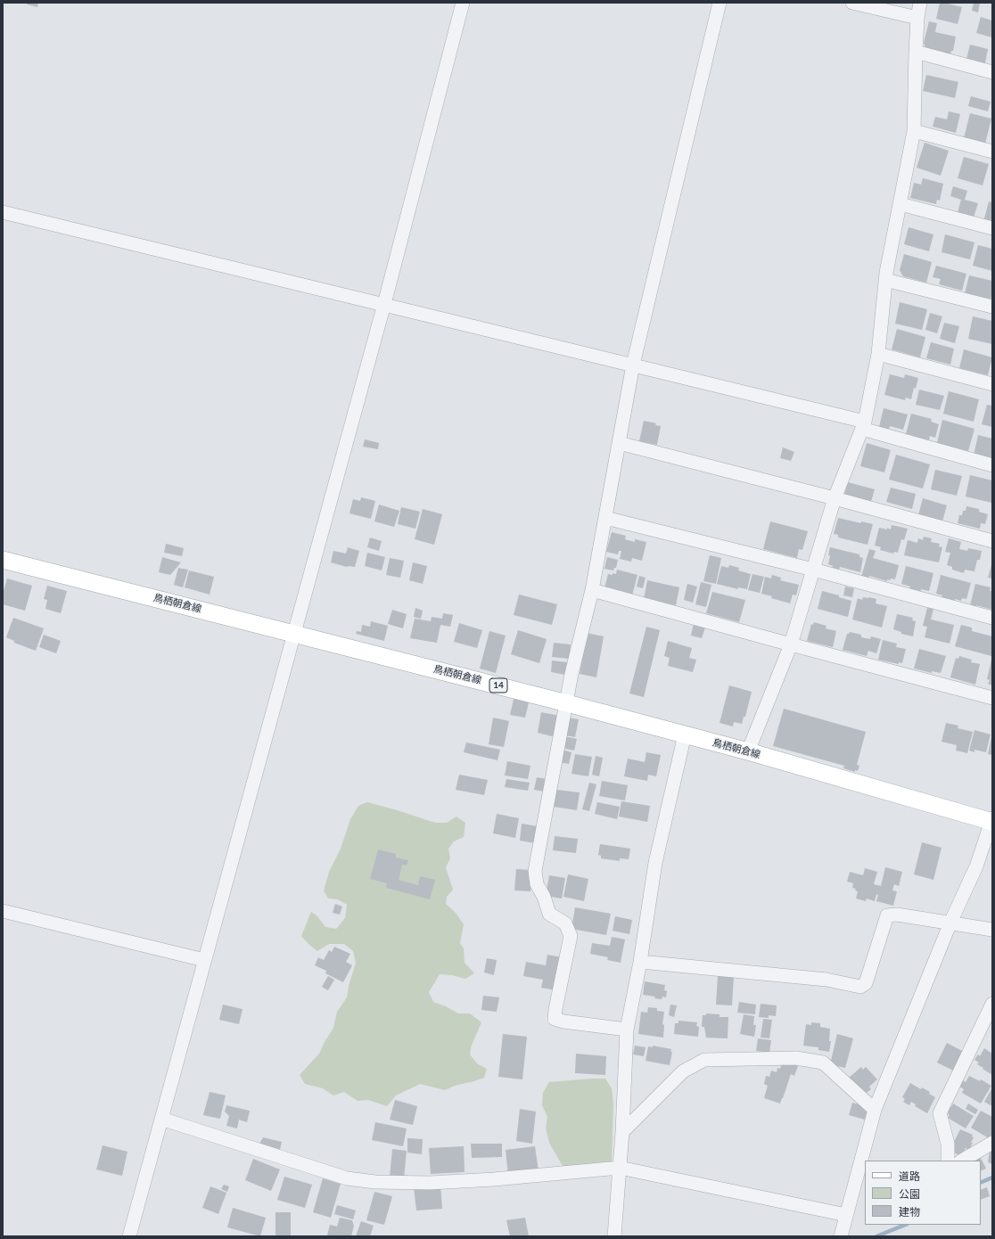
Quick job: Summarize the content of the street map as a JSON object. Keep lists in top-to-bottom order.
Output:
{
  "streets": {
    "main road": ["鳥栖朝倉線", "14"]
  },
  "legend": ["道路", "公園", "建物"]
}
